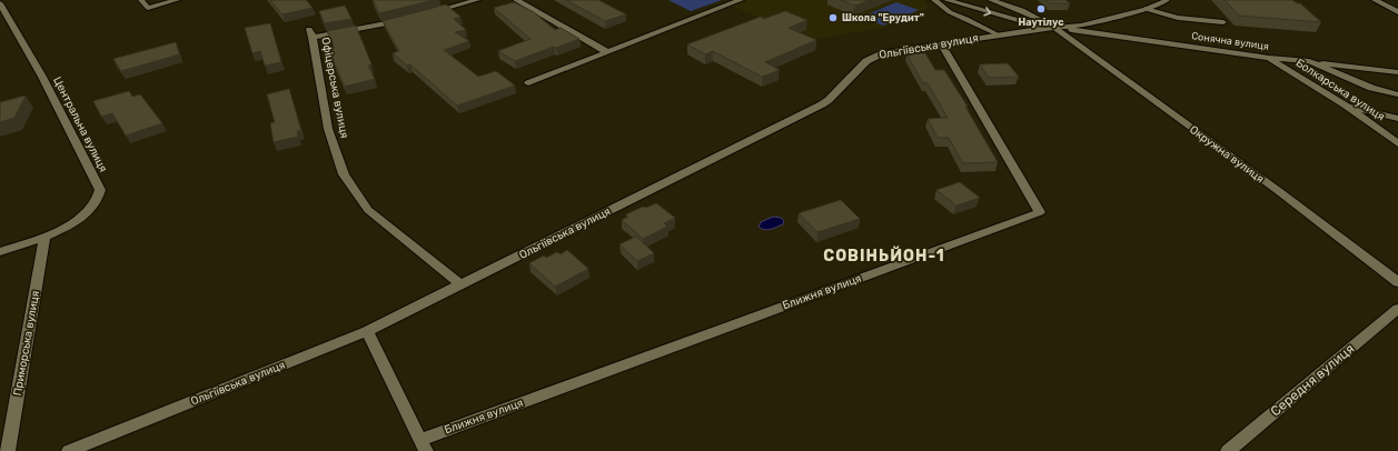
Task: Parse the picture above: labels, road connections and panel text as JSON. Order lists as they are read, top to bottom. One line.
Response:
{"streets":{"street":["Сонячна вулиця","Ольгіївська вулиця","Офіцерська вулиця","Болкарська вулиця","Центральна вулиця","Окружна вулиця","Ближня вулиця","Приморська вулиця","Середня вулиця"]},"crossings":[["Сонячна вулиця","Ольгіївська вулиця"],["Сонячна вулиця","Болкарська вулиця"],["Сонячна вулиця","Окружна вулиця"],["Ольгіївська вулиця","Офіцерська вулиця"],["Ольгіївська вулиця","Окружна вулиця"],["Ольгіївська вулиця","Ближня вулиця"],["Центральна вулиця","Приморська вулиця"]],"districts":["СОВІНЬЙОН-1"],"places":["Наутілус","Школа \"Ерудит\""]}
